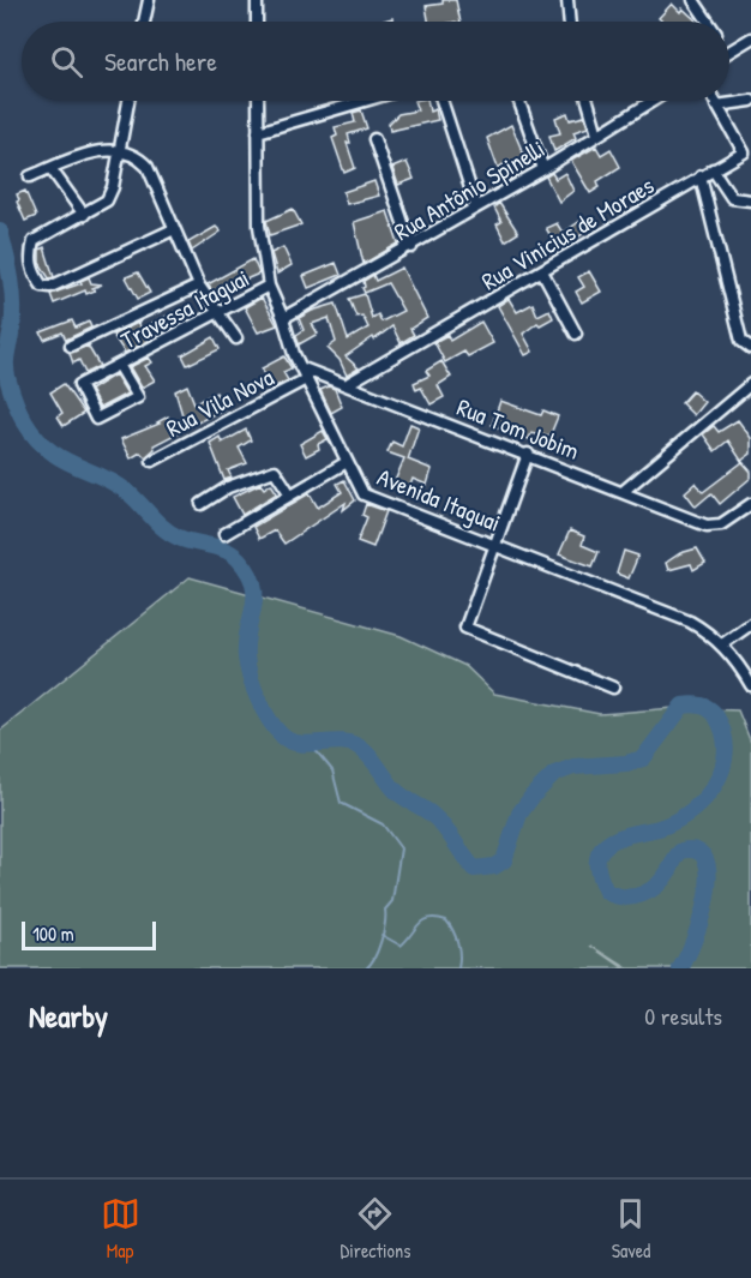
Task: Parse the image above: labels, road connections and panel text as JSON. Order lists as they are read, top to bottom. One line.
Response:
{"streets":{"street":["Rua Antônio Spinelli","Rua Vinicius de Moraes","Travessa Itaguai","Rua Vila Nova","Rua Tom Jobim","Avenida Itaguai"]},"crossings":[["Rua Antônio Spinelli","Avenida Itaguai"],["Rua Vinicius de Moraes","Rua Tom Jobim"],["Travessa Itaguai","Avenida Itaguai"],["Rua Vila Nova","Avenida Itaguai"],["Rua Tom Jobim","Avenida Itaguai"]],"scale_bar":"100 m","page":{"search":"Search here","scale":"100 m","heading":["Nearby","0 results"],"nav":["Map","Directions","Saved"]}}
